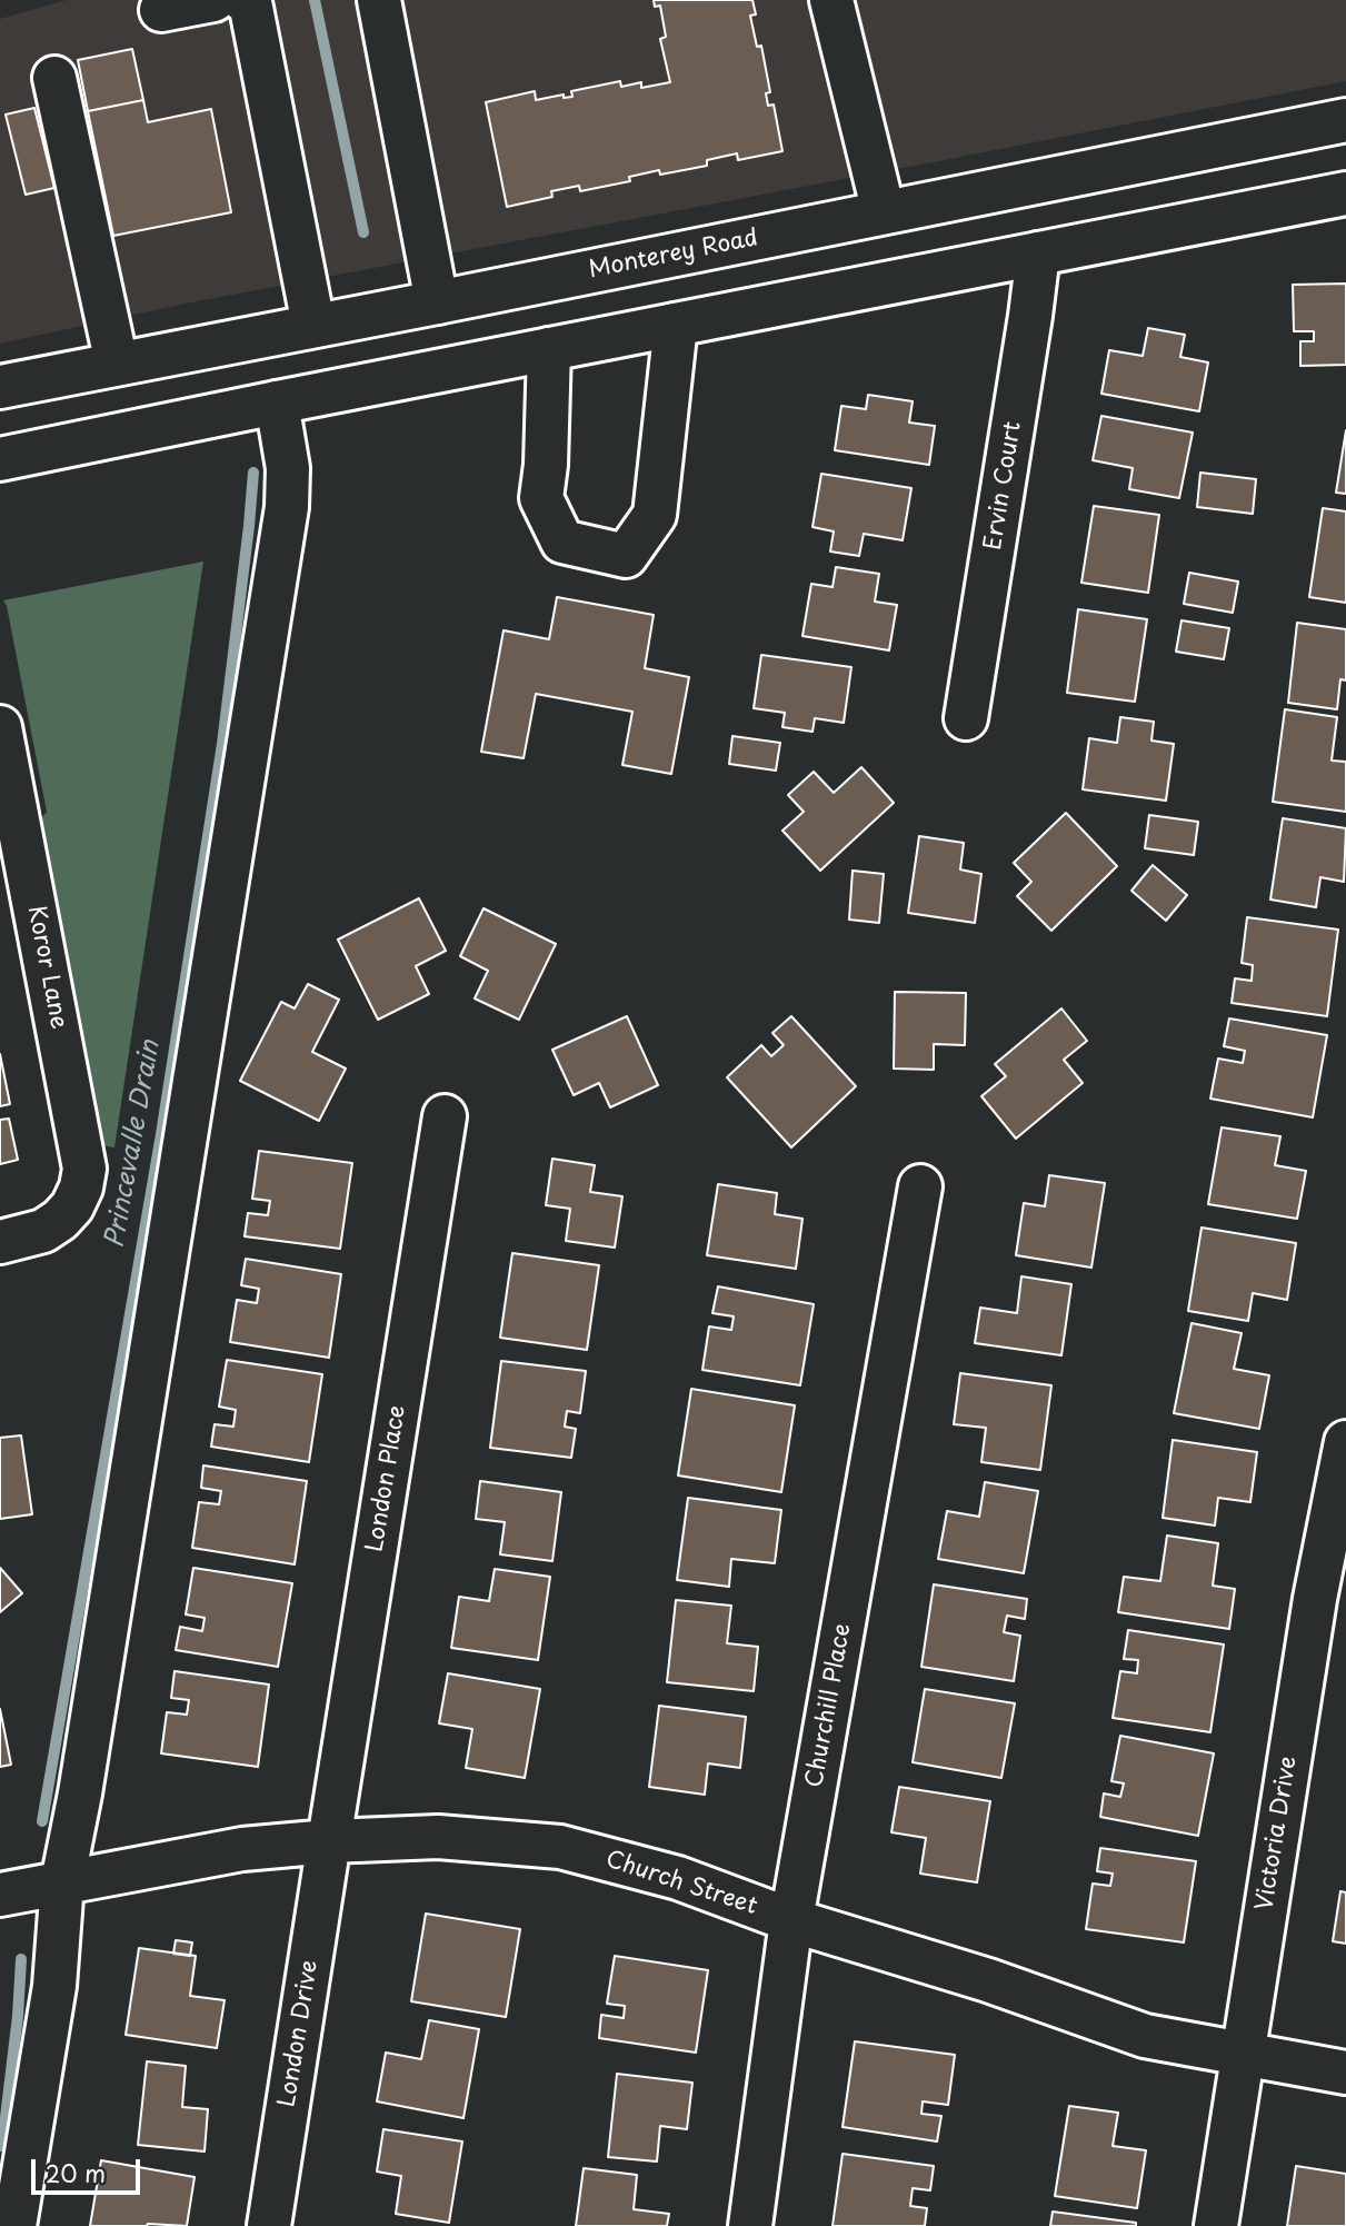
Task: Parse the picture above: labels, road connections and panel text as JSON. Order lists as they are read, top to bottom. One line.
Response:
{"streets":{"street":["Monterey Road","Ervin Court","Koror Lane","London Place","Churchill Place","Victoria Drive","Church Street","London Drive"]},"crossings":[["London Place","Church Street"],["London Place","London Drive"],["Churchill Place","Church Street"],["Victoria Drive","Church Street"],["Church Street","London Drive"]],"water":["Princevalle Drain"],"scale_bar":"20 m"}
